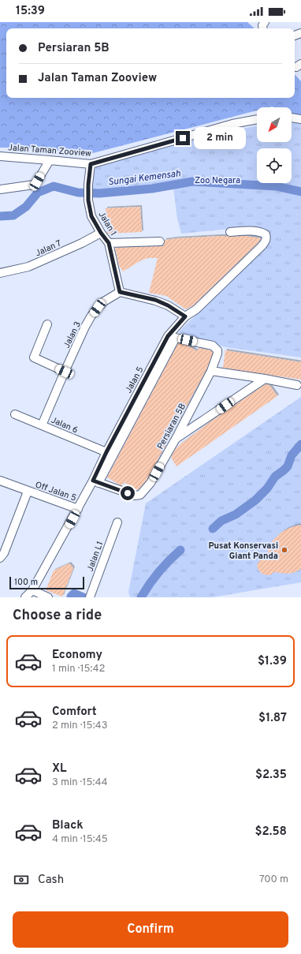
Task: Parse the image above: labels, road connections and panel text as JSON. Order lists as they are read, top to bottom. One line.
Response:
{"streets":{"street":["Jalan Taman Zooview","Jalan 1","Jalan 7","Jalan 3","Jalan 5","Jalan 6","Persiaran 5B","Off Jalan 5","Jalan L1"]},"crossings":[["Jalan Taman Zooview","Jalan 1"],["Jalan 1","Jalan 7"],["Jalan 1","Jalan 3"],["Jalan 3","Jalan 6"],["Jalan 5","Jalan 6"],["Jalan 5","Persiaran 5B"],["Jalan 5","Off Jalan 5"]],"water":["Sungai Kemensah"],"parks":["Zoo Negara"],"places":["Pusat Konservasi Giant Panda"],"scale_bar":"100 m","north":"bottom left","page":{"status":"15:39","banner":["Persiaran 5B","Jalan Taman Zooview"],"bubble":"2 min","scale":"100 m","heading":"Choose a ride","list":[{"name":"Economy","note":"1 min · 15:42","value":"$1.39"},{"name":"Comfort","note":"2 min · 15:43","value":"$1.87"},{"name":"XL","note":"3 min · 15:44","value":"$2.35"},{"name":"Black","note":"4 min · 15:45","value":"$2.58"}],"pay":["Cash","700 m"],"buttons":"Confirm"}}
